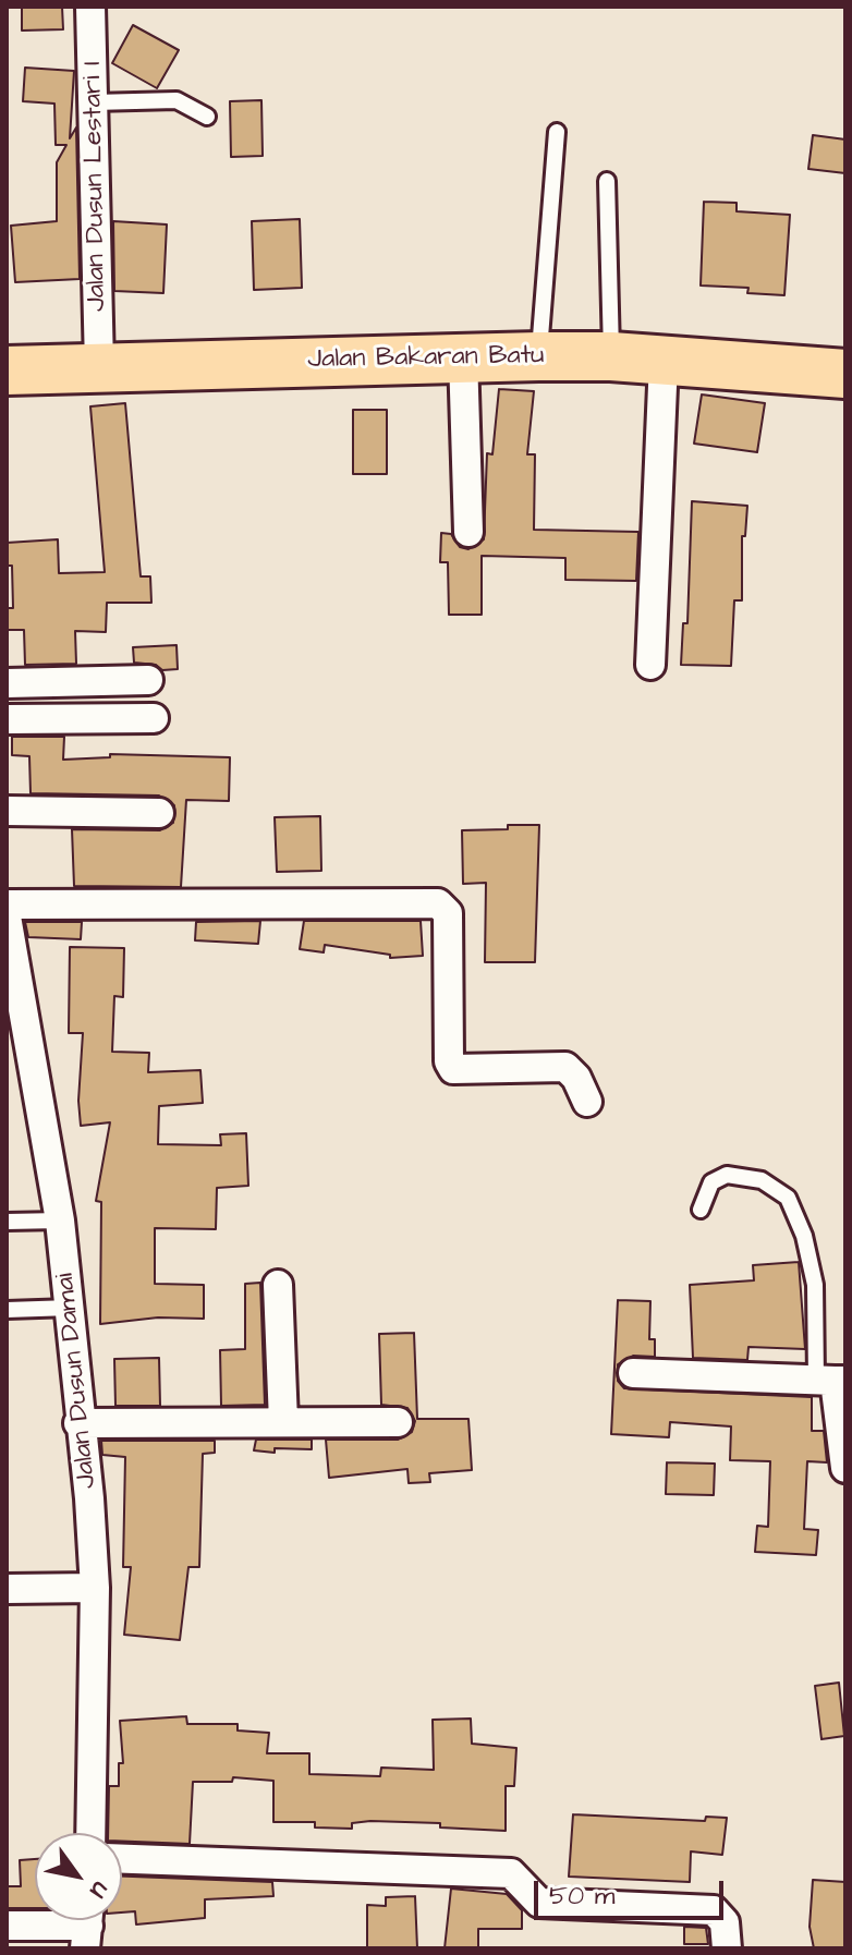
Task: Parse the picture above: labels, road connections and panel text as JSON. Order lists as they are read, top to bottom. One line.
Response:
{"streets":{"highway":["Jalan Bakaran Batu"],"street":["Jalan Dusun Lestari I","Jalan Dusun Damai"]},"crossings":[["Jalan Dusun Lestari I","Jalan Bakaran Batu"]],"scale_bar":"50 m","north":"bottom right"}
